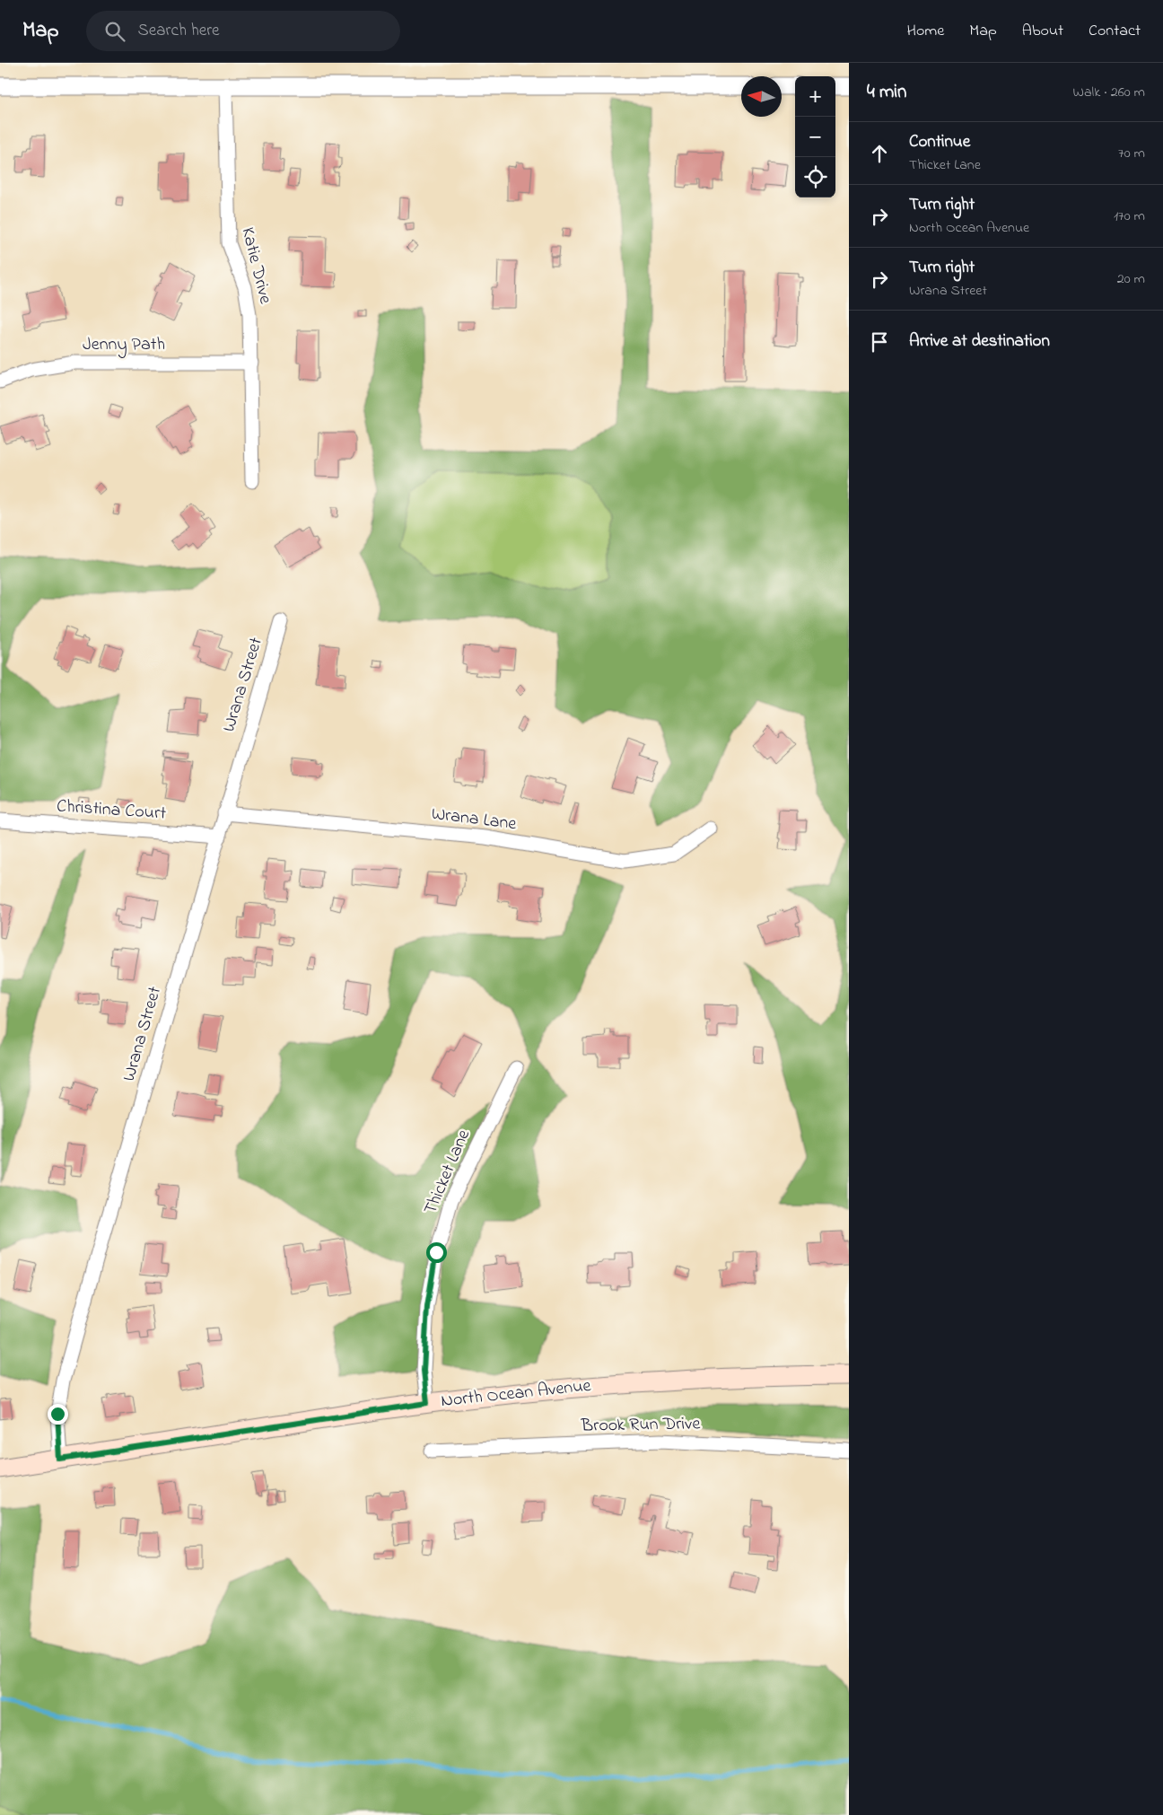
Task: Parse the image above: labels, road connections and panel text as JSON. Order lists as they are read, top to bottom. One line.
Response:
{"streets":{"main road":["North Ocean Avenue"],"street":["Katie Drive","Jenny Path","Wrana Street","Christina Court","Wrana Lane","Thicket Lane","Brook Run Drive"]},"crossings":[["Katie Drive","Jenny Path"],["Wrana Street","Christina Court"],["Wrana Street","Wrana Lane"],["Wrana Street","North Ocean Avenue"],["Thicket Lane","North Ocean Avenue"]],"north":"left","page":{"header":"Map","search":"Search here","nav":["Home","Map","About","Contact"],"heading":["4 min","Walk · 260 m"],"map_buttons":["+","−"],"list":[["Continue","Thicket Lane","70 m"],["Turn right","North Ocean Avenue","170 m"],["Turn right","Wrana Street","20 m"],"Arrive at destination"]}}
